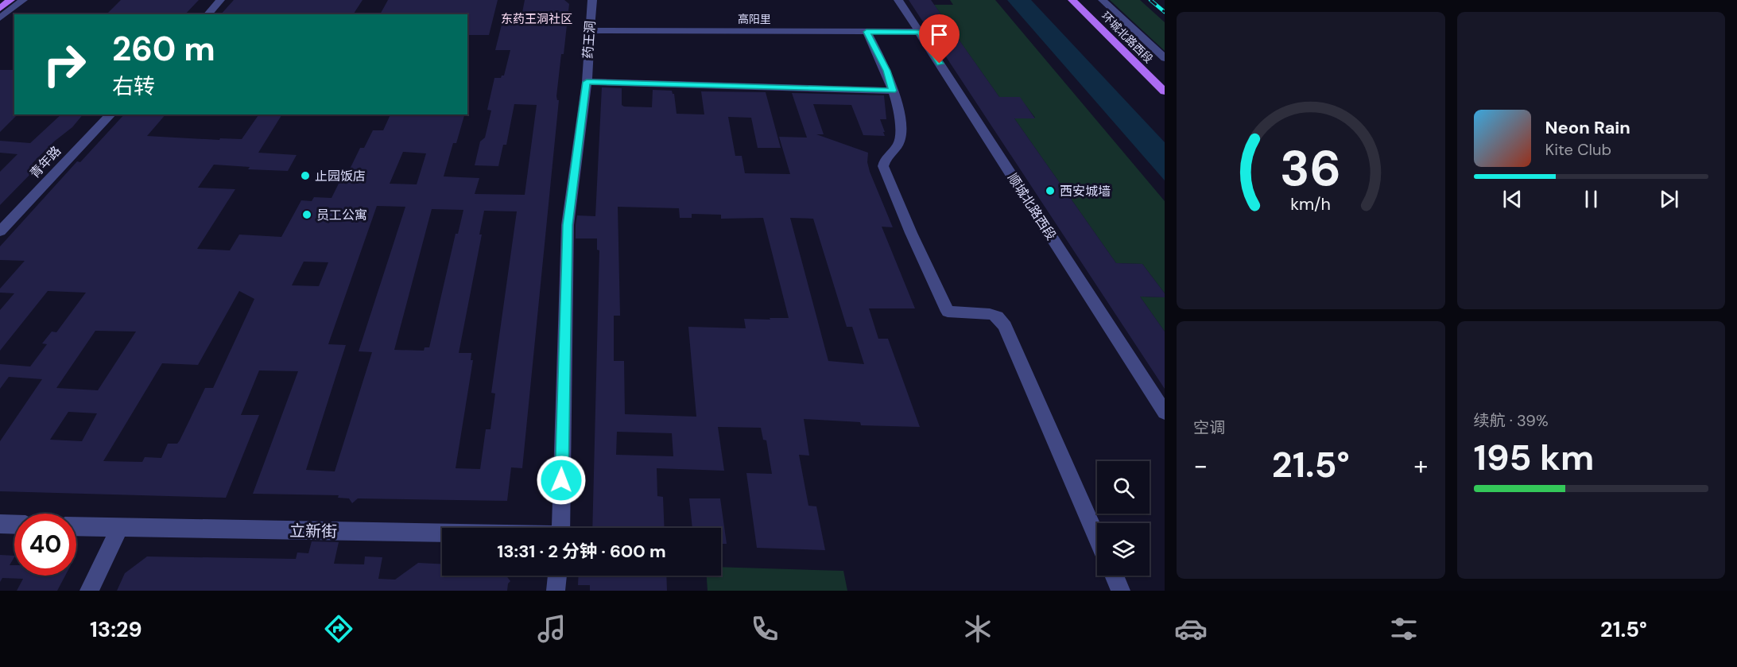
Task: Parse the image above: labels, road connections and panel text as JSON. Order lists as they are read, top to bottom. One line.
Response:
{"streets":{"main road":["环城北路西段"],"street":["高阳里","药王洞","青年路","顺城北路西段","立新街"]},"crossings":[["高阳里","药王洞"],["高阳里","顺城北路西段"]],"districts":["东药王洞社区"],"places":["止园饭店","西安城墙","员工公寓"],"page":{"turn":["260 m","右转"],"song":["Neon Rain","Kite Club"],"tile":["空调",["续航 · 39%","195 km"]],"heat":["−","21.5°","+"],"limit":"40","trip":"13:31 · 2 分钟 · 600 m","tabs":["13:29","21.5°"],"gauge":["36","km/h"]}}
